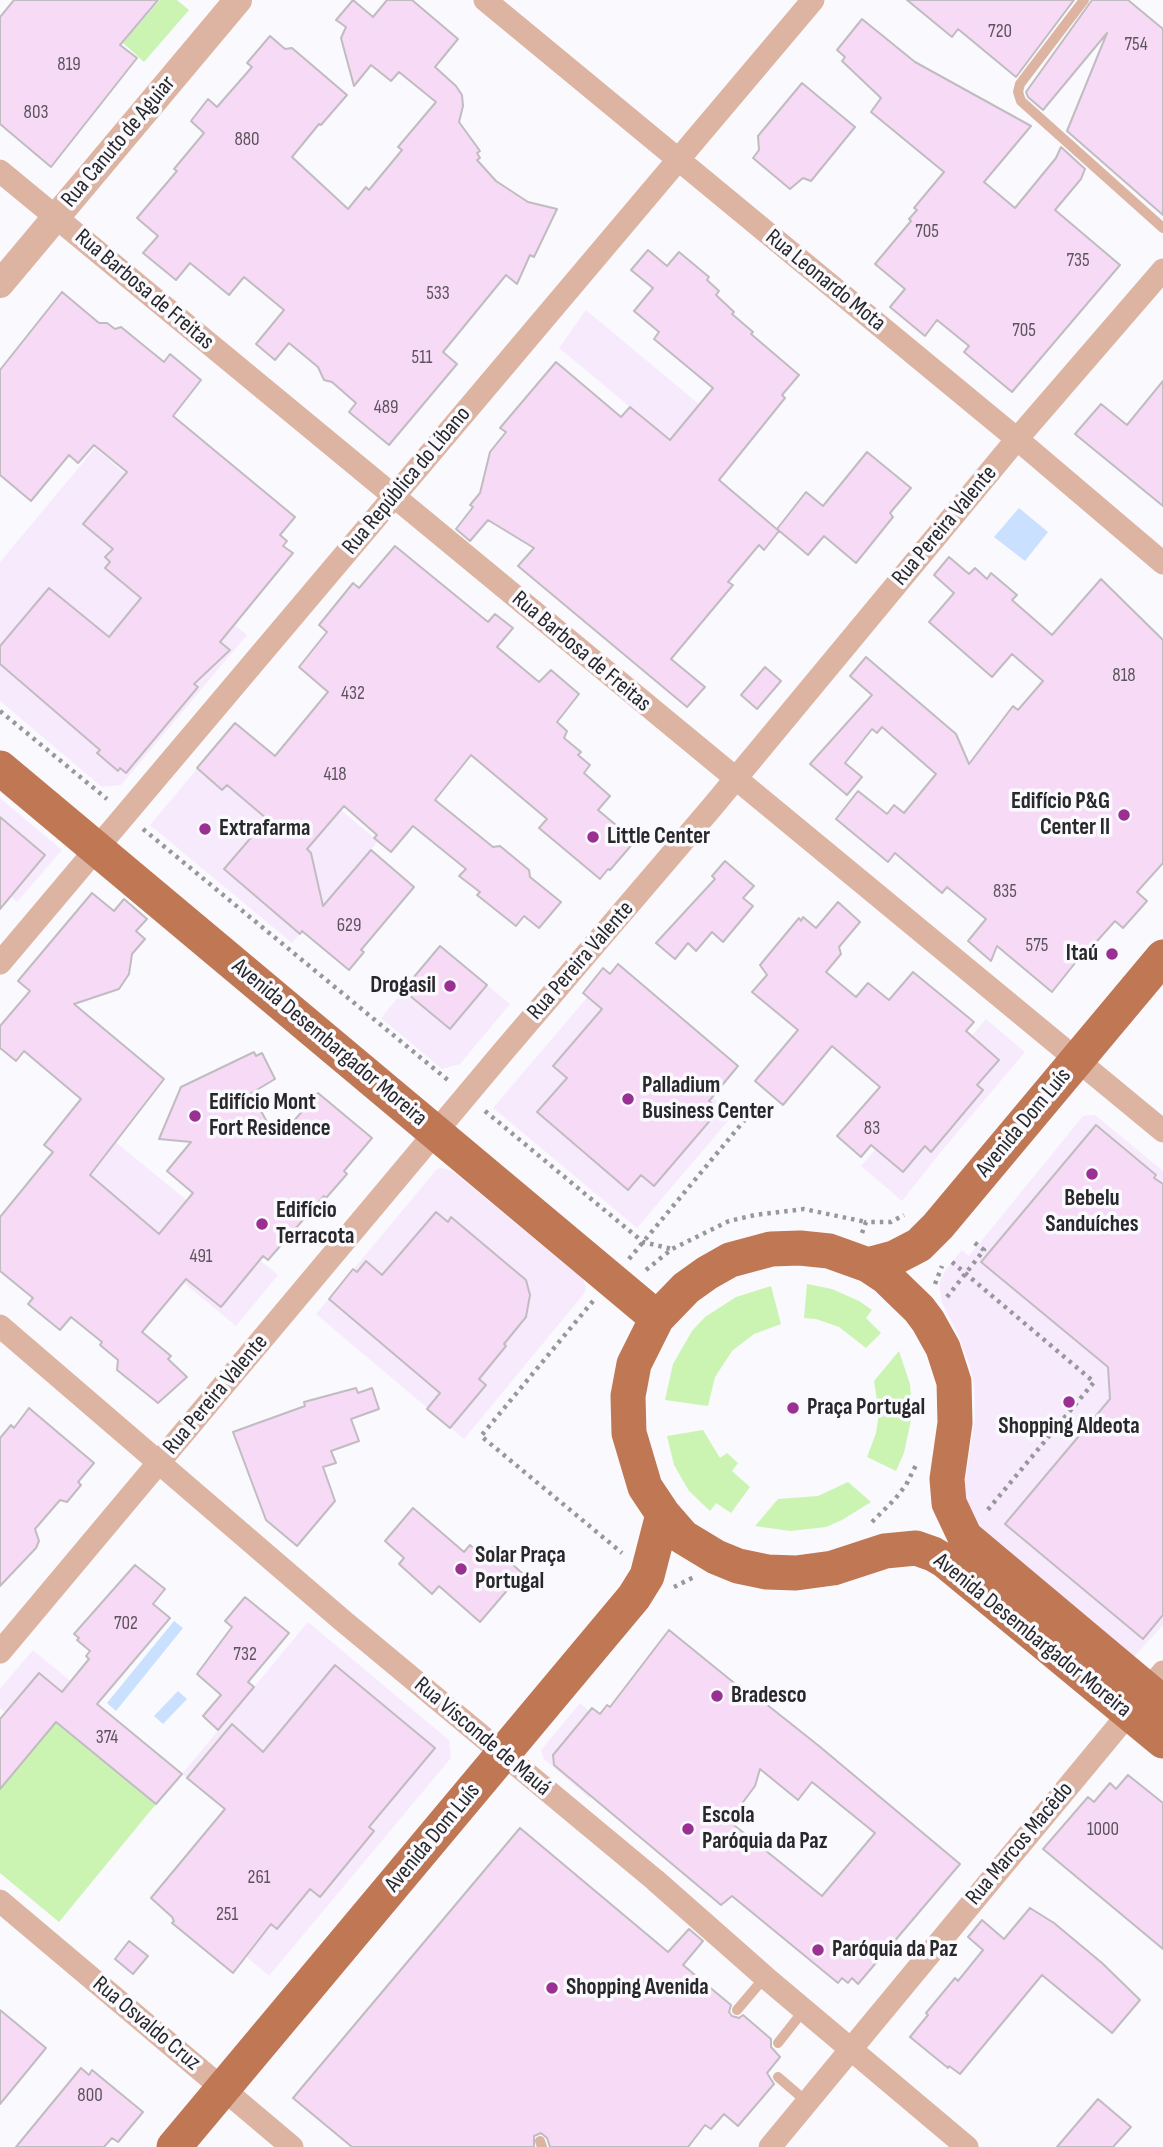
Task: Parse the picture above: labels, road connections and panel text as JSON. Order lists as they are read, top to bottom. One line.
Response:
{"streets":{"main road":["Avenida Desembargador Moreira","Avenida Dom Luís"],"street":["Rua Canuto de Aguiar","Rua Leonardo Mota","Rua Barbosa de Freitas","Rua República do Líbano","Rua Pereira Valente","Rua Visconde de Mauá","Rua Marcos Macêdo","Rua Osvaldo Cruz"]},"crossings":[["Rua Canuto de Aguiar","Rua Barbosa de Freitas"],["Rua Leonardo Mota","Rua República do Líbano"],["Rua Leonardo Mota","Rua Pereira Valente"],["Rua Barbosa de Freitas","Rua República do Líbano"],["Rua Barbosa de Freitas","Rua Pereira Valente"],["Rua Barbosa de Freitas","Avenida Dom Luís"],["Rua República do Líbano","Avenida Desembargador Moreira"],["Rua Pereira Valente","Avenida Desembargador Moreira"],["Rua Pereira Valente","Rua Visconde de Mauá"],["Avenida Desembargador Moreira","Avenida Dom Luís"],["Avenida Desembargador Moreira","Rua Marcos Macêdo"],["Avenida Dom Luís","Rua Visconde de Mauá"],["Avenida Dom Luís","Rua Osvaldo Cruz"],["Rua Visconde de Mauá","Rua Marcos Macêdo"]],"places":["Edifício P&G Center II","Extrafarma","Little Center","Itaú","Drogasil","Palladium Business Center","Edifício Mont Fort Residence","Bebelu Sanduíches","Edifício Terracota","Shopping Aldeota","Praça Portugal","Solar Praça Portugal","Bradesco","Escola Paróquia da Paz","Paróquia da Paz","Shopping Avenida"],"house_numbers":["720","754","819","803","880","705","735","533","705","511","489","818","432","418","835","629","575","83","491","702","732","374","1000","261","251","800"]}
